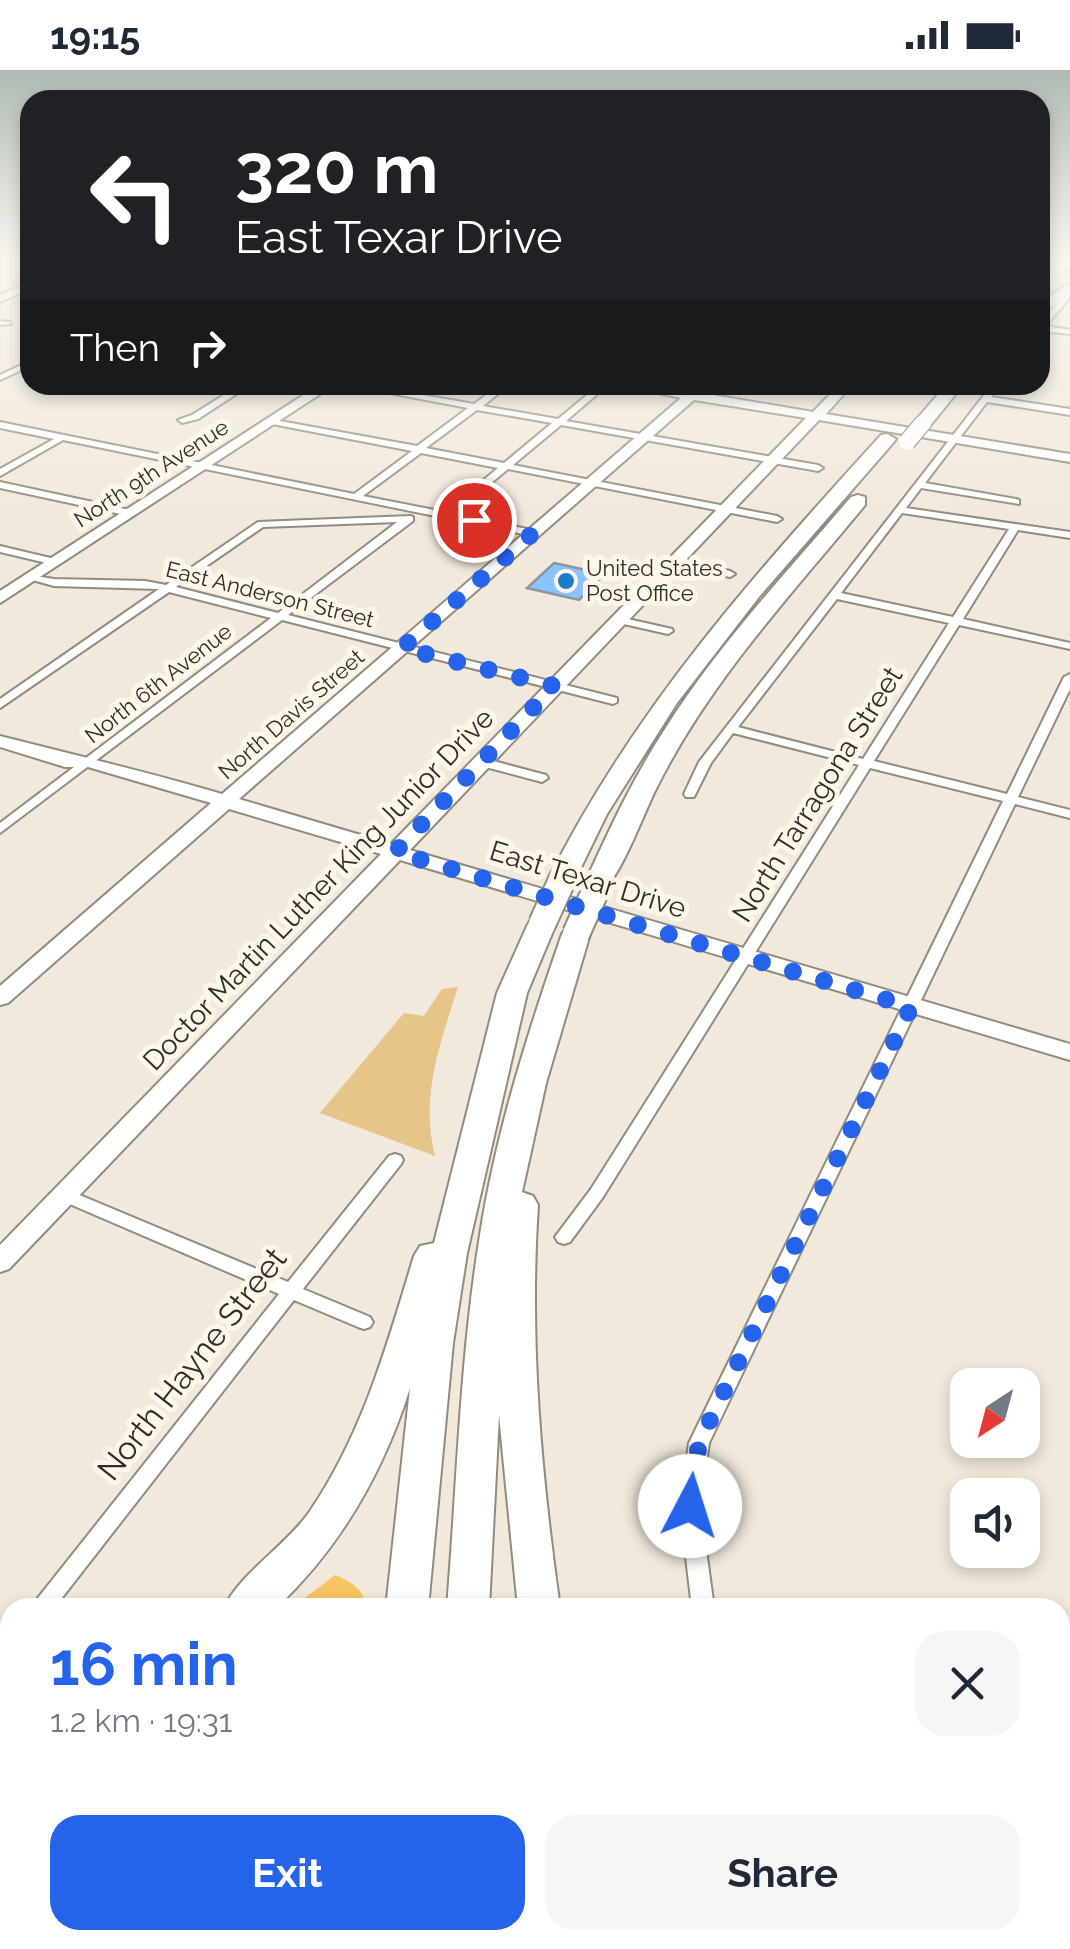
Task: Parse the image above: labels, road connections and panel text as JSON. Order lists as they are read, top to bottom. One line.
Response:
{"streets":{"main road":["North 9th Avenue","North Davis Street","East Texar Drive","Doctor Martin Luther King Junior Drive"],"street":["East Anderson Street","North 6th Avenue","North Tarragona Street","North Hayne Street"]},"crossings":[["North 9th Avenue","East Anderson Street"],["East Anderson Street","North 6th Avenue"],["East Anderson Street","North Davis Street"],["East Anderson Street","Doctor Martin Luther King Junior Drive"],["North 6th Avenue","East Texar Drive"],["North Davis Street","East Texar Drive"],["North Tarragona Street","East Texar Drive"],["East Texar Drive","Doctor Martin Luther King Junior Drive"]],"places":["United States Post Office"],"north":"bottom left","page":{"status":"19:15","turn":["320 m","East Texar Drive"],"then":"Then","heading":["16 min","1.2 km · 19:31"],"buttons":["Exit","Share"]}}
